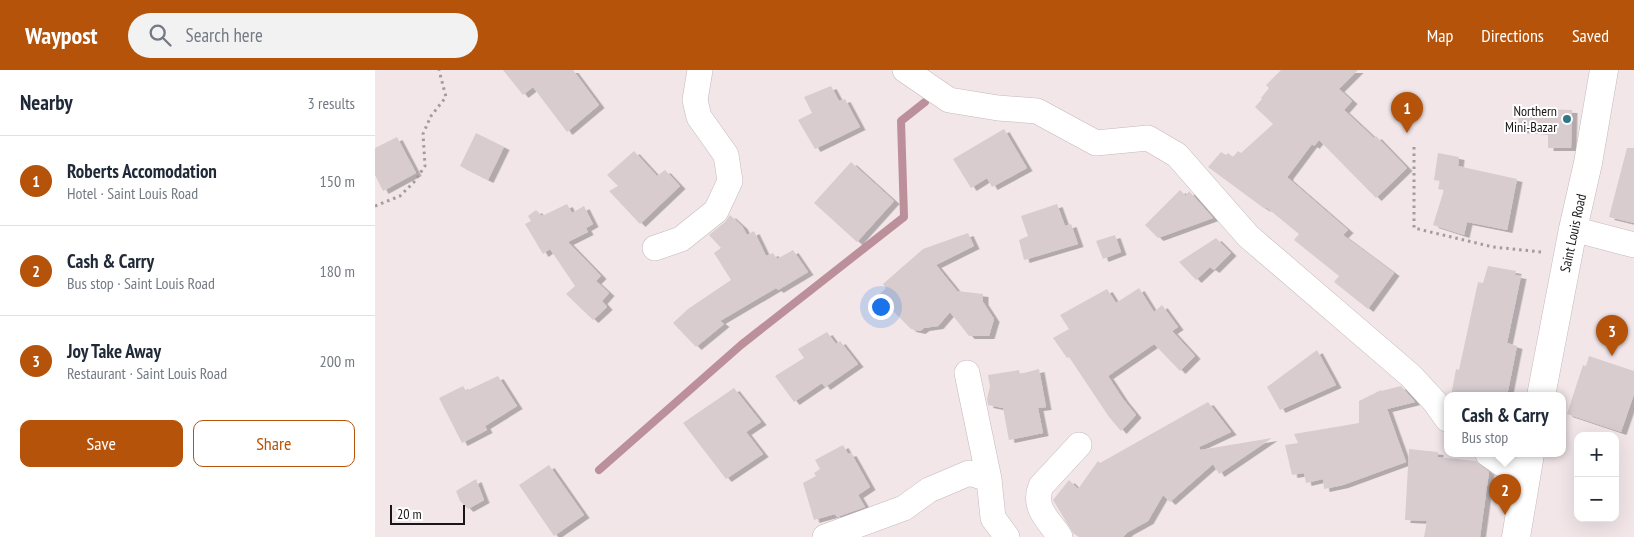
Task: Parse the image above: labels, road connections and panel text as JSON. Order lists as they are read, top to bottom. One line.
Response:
{"streets":{"main road":["Saint Louis Road"]},"places":["Northern Mini-Bazar"],"scale_bar":"20 m","page":{"header":"Waypost","search":"Search here","nav":["Map","Directions","Saved"],"heading":["Nearby","3 results"],"pins":["1","3","2"],"list":[{"mark":"1","name":"Roberts Accomodation","note":"Hotel · Saint Louis Road","value":"150 m"},{"mark":"2","name":"Cash & Carry","note":"Bus stop · Saint Louis Road","value":"180 m"},{"mark":"3","name":"Joy Take Away","note":"Restaurant · Saint Louis Road","value":"200 m"}],"popup":["Cash & Carry","Bus stop"],"buttons":["Save","Share"],"map_buttons":["+","−"],"scale":"20 m"}}
